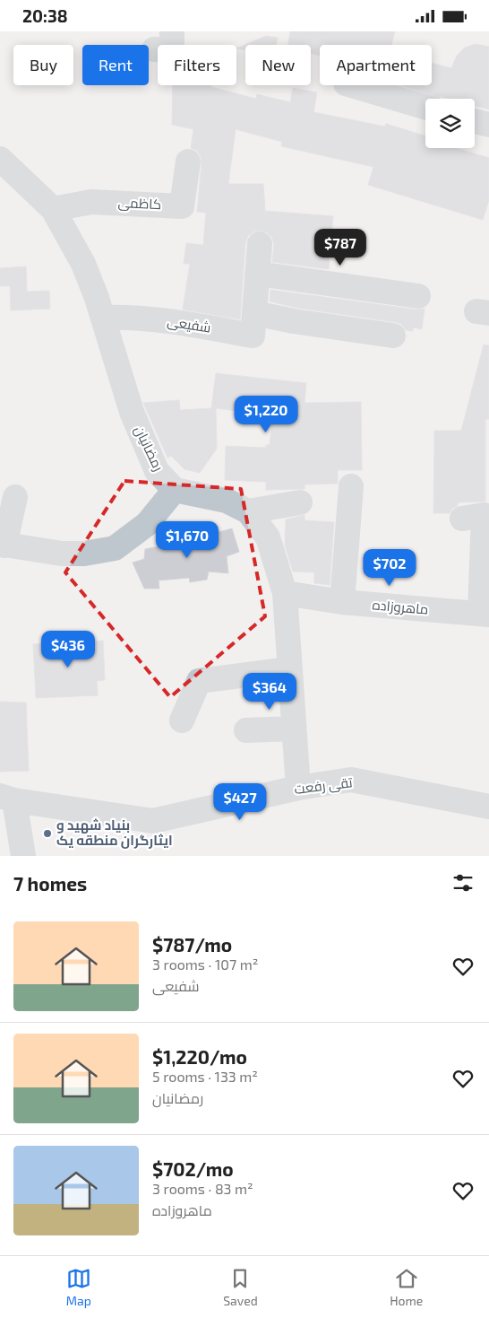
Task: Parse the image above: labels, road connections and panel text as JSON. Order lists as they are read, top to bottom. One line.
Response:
{"streets":{"street":["کاظمی","شفیعی","رمضانیان","ماهروزاده","تقی رفعت"]},"crossings":[["کاظمی","رمضانیان"],["شفیعی","رمضانیان"]],"places":["بنیاد شهید و ایثارگران منطقه یک"],"page":{"status":"20:38","chip":["Buy","Rent","Filters","New","Apartment"],"price":["$787","$1,220","$1,670","$702","$436","$364","$427"],"heading":"7 homes","list":[{"name":"$787/mo","note":"3 rooms · 107 m² · شفیعی"},{"name":"$1,220/mo","note":"5 rooms · 133 m² · رمضانیان"},{"name":"$702/mo","note":"3 rooms · 83 m² · ماهروزاده"}],"tabs":["Map","Saved","Home"]}}
